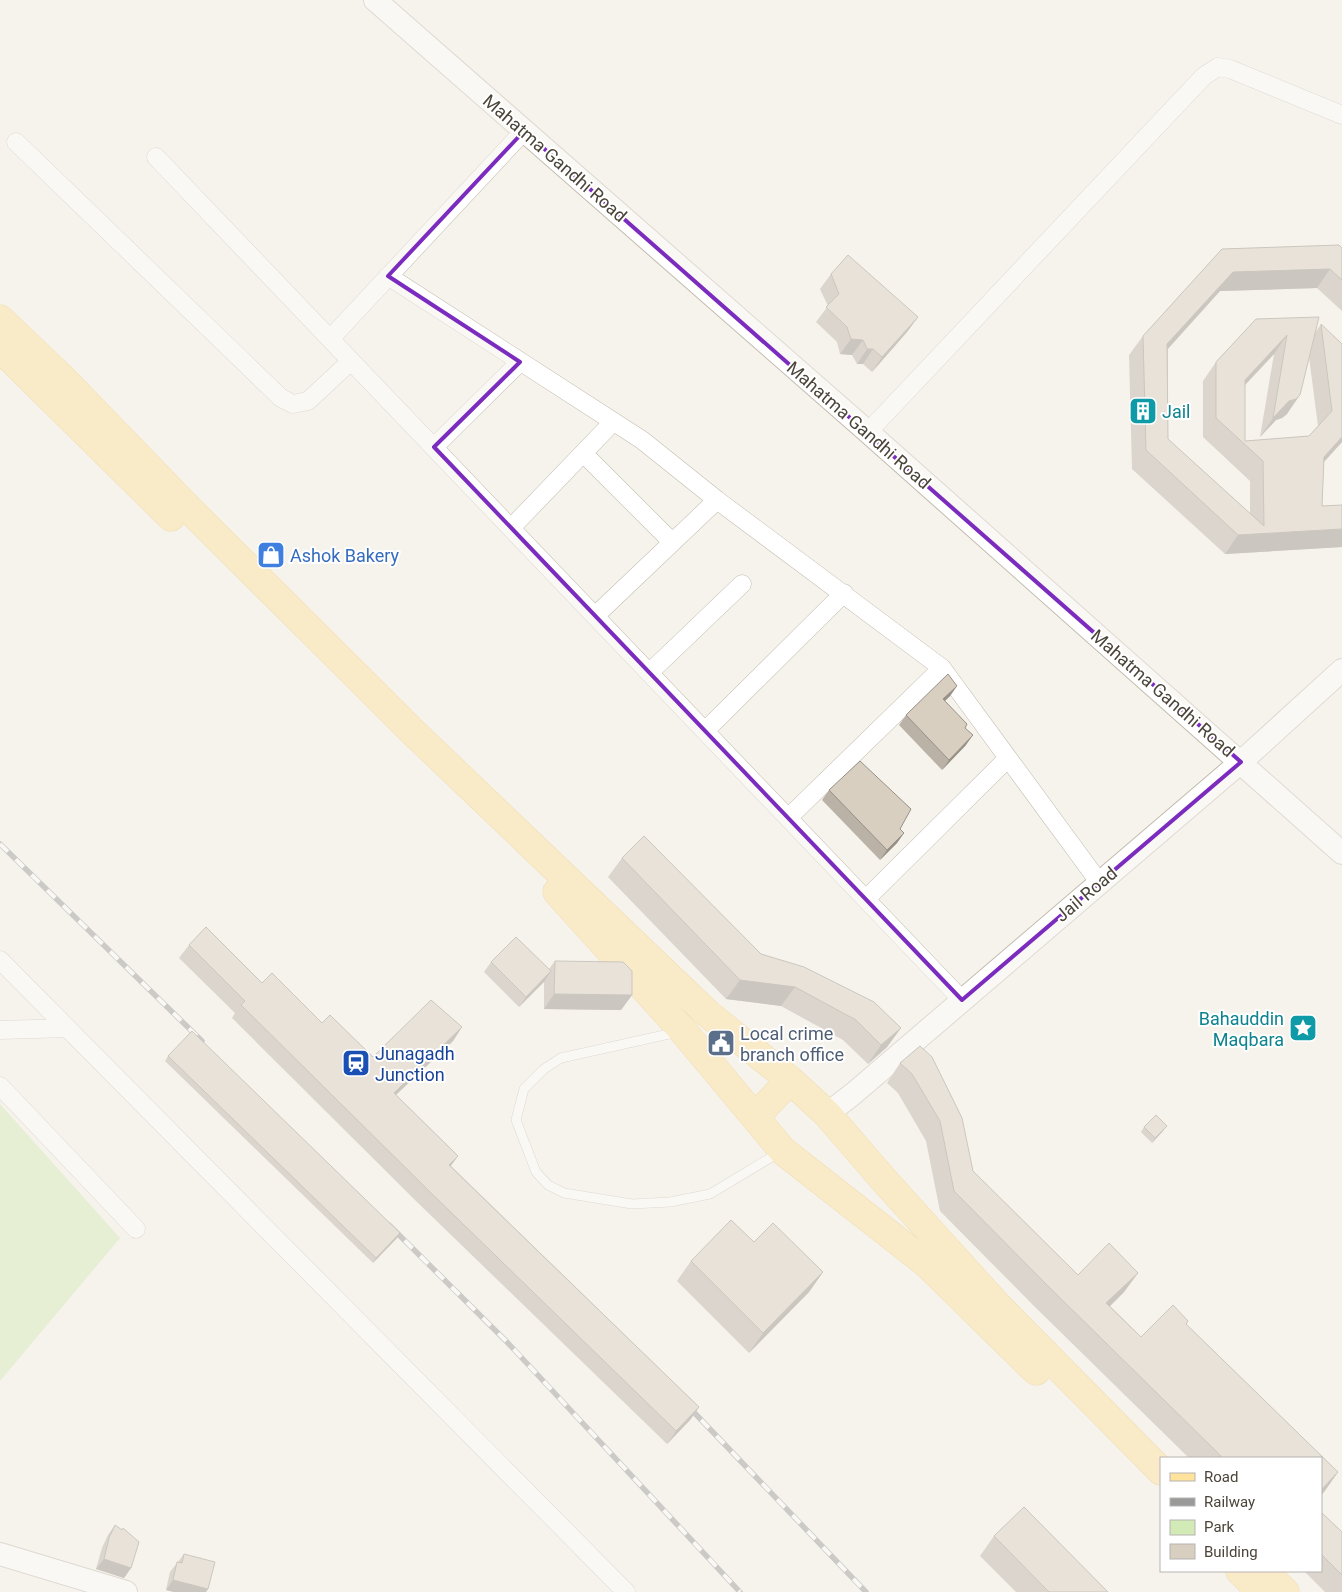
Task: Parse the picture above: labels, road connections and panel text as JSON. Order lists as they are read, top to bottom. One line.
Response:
{"streets":{"street":["Mahatma Gandhi Road","Jail Road"]},"crossings":[["Mahatma Gandhi Road","Jail Road"]],"places":{"building":["Jail"],"shop":["Ashok Bakery"],"place":["Bahauddin Maqbara"],"public building":["Local crime branch office"],"station":["Junagadh Junction"]},"legend":["Road","Railway","Park","Building"]}
